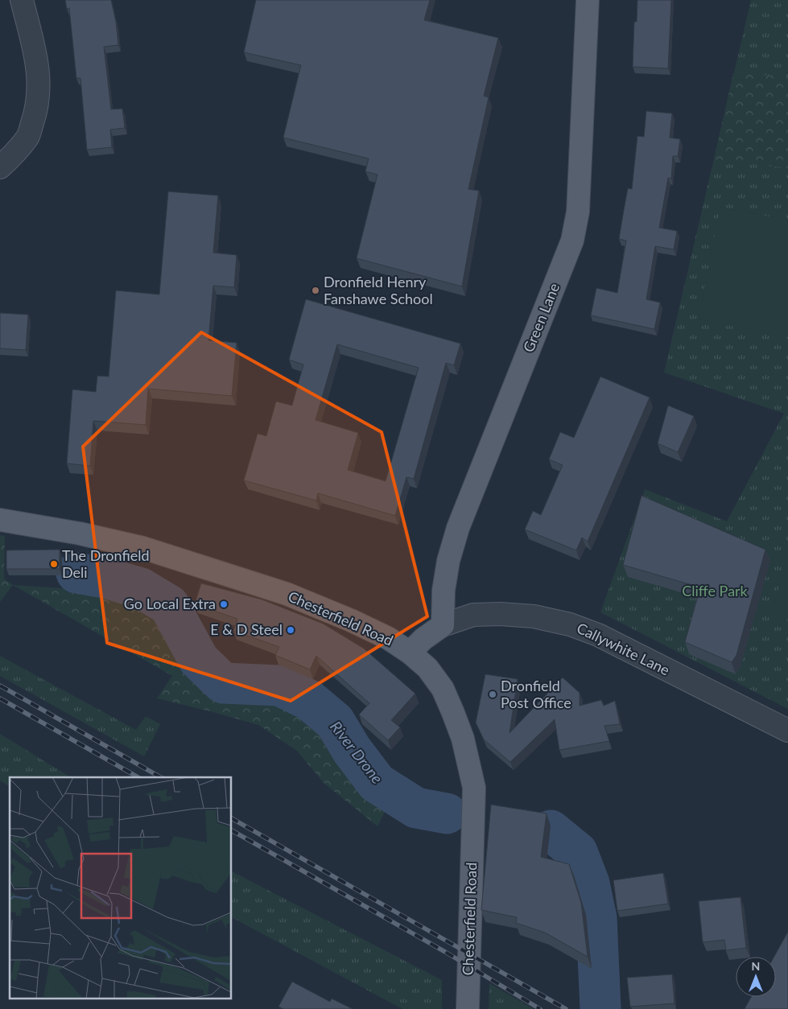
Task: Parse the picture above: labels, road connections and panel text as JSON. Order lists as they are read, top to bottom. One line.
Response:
{"streets":{"main road":["Green Lane","Chesterfield Road","Callywhite Lane"]},"crossings":[["Green Lane","Callywhite Lane"],["Chesterfield Road","Callywhite Lane"]],"water":["River Drone"],"parks":["Cliffe Park"],"places":["Dronfield Henry Fanshawe School","The Dronfield Deli","Go Local Extra","E & D Steel","Dronfield Post Office"],"north":"top"}
